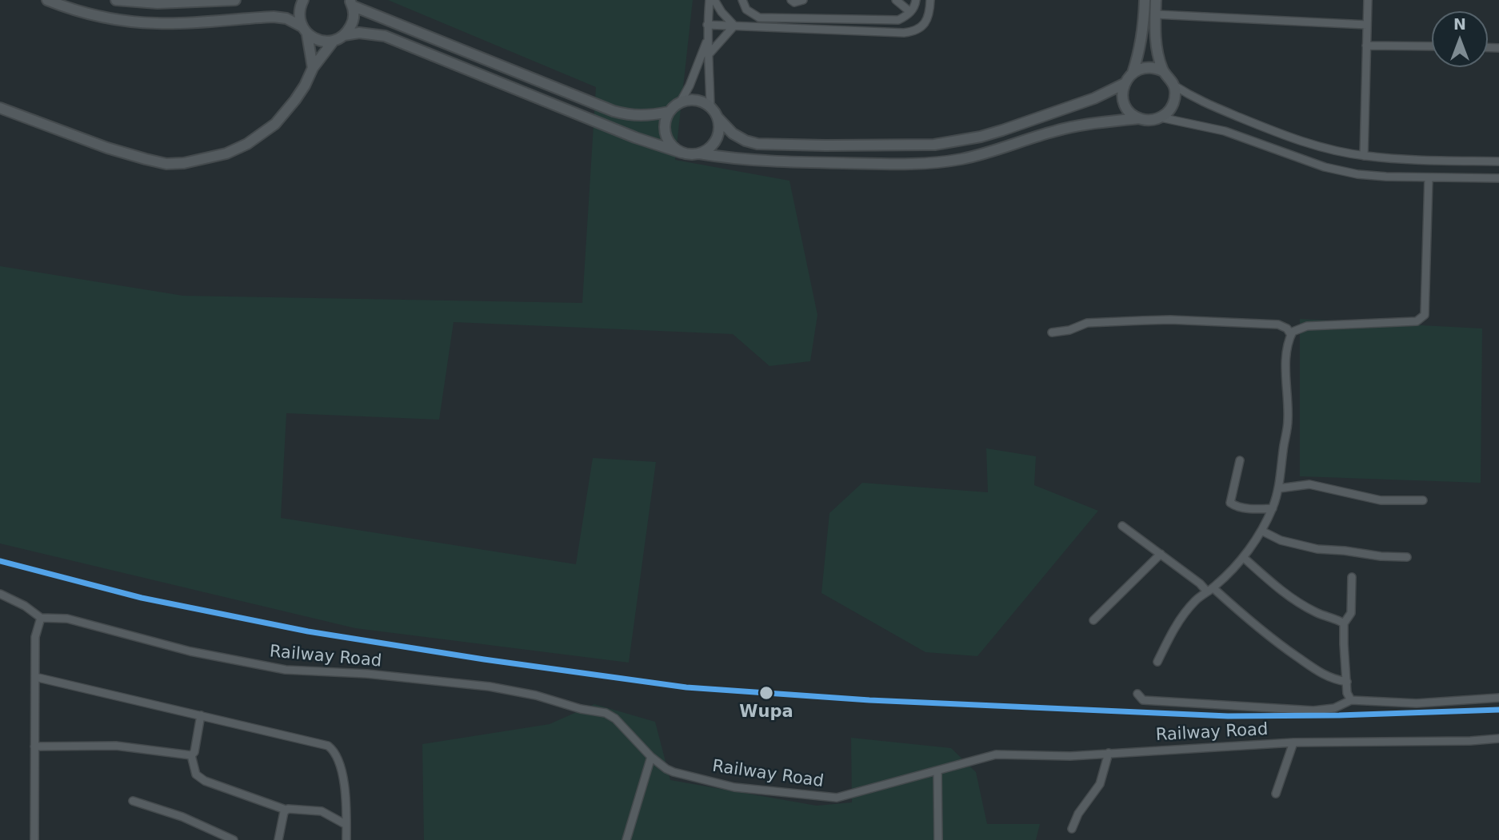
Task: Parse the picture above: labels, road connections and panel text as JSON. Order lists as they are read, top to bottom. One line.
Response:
{"streets":{"street":["Railway Road"]},"places":["Wupa"],"north":"top"}
